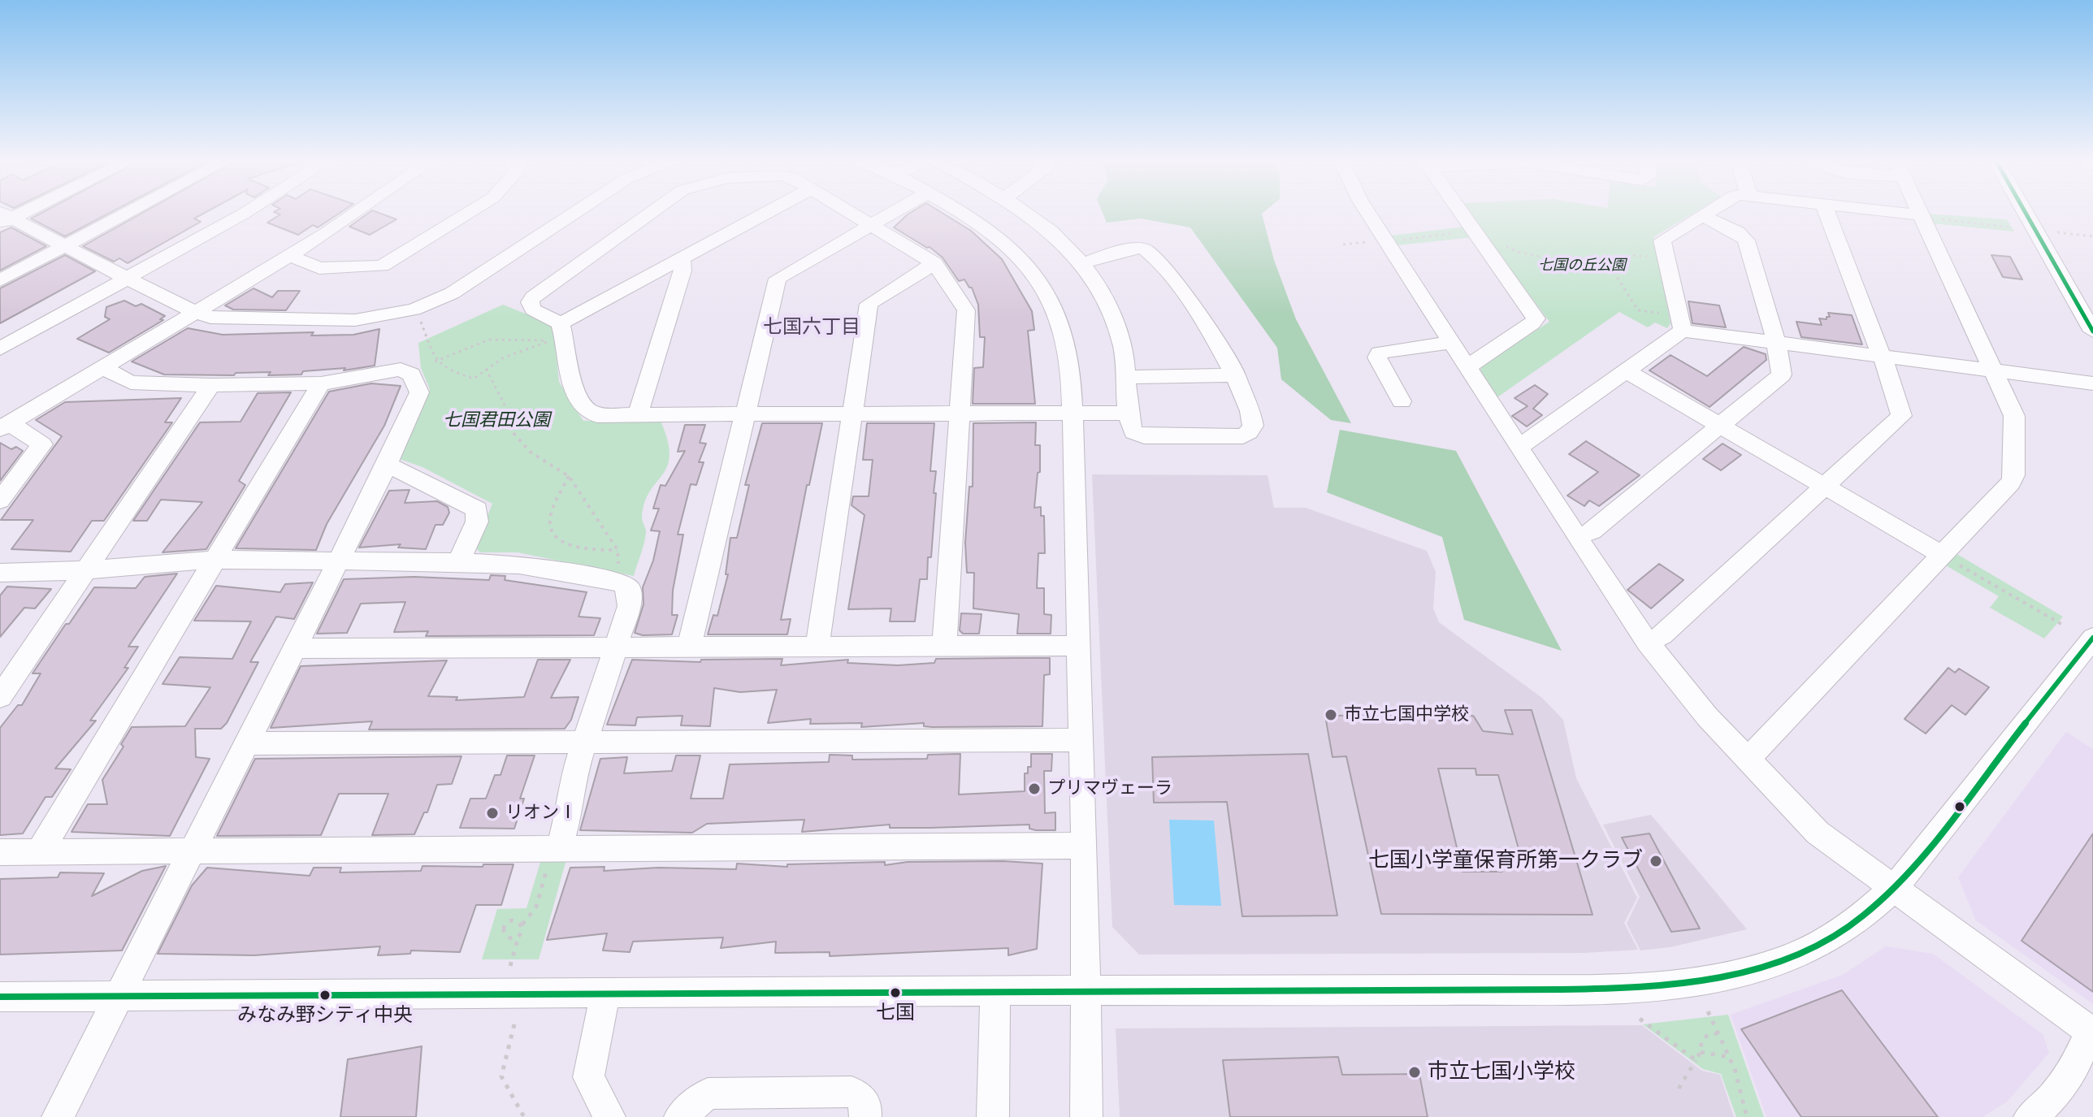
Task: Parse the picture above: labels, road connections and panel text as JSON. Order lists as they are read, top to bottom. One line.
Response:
{"districts":["七国六丁目"],"parks":["七国の丘公園","七国君田公園"],"places":["市立七国中学校","プリマヴェーラ","リオンⅠ","七国小学童保育所第一クラブ","七国","みなみ野シティ中央","市立七国小学校"]}
